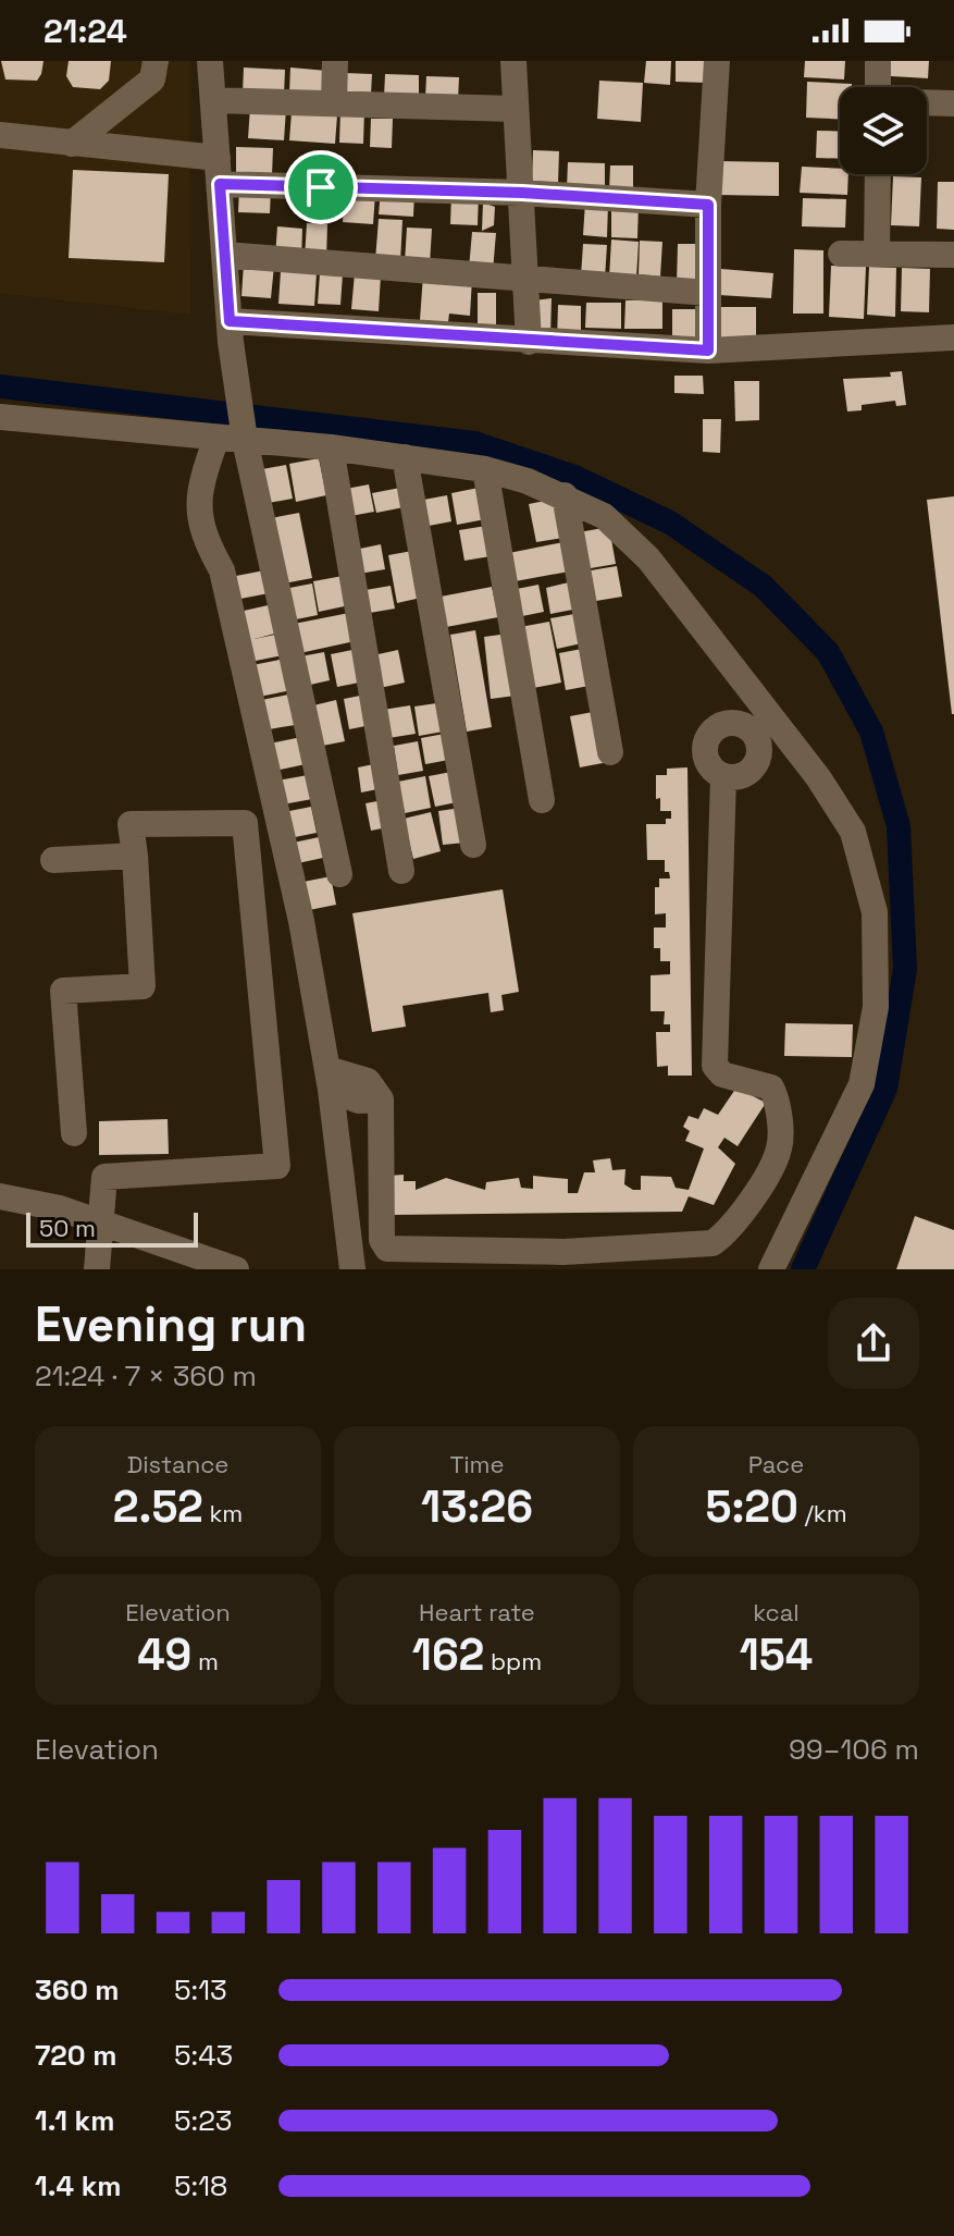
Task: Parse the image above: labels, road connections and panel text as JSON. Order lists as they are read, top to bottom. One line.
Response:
{"scale_bar":"50 m","page":{"status":"21:24","scale":"50 m","heading":["Evening run","21:24 · 7 × 360 m"],"stats":[["Distance","2.52 km"],["Time","13:26"],["Pace","5:20 /km"],["Elevation","49 m"],["Heart rate","162 bpm"],["kcal","154"]],"chart":["Elevation","99–106 m"],"list":[{"name":"360 m","note":"5:13"},{"name":"720 m","note":"5:43"},{"name":"1.1 km","note":"5:23"},{"name":"1.4 km","note":"5:18"}]}}
